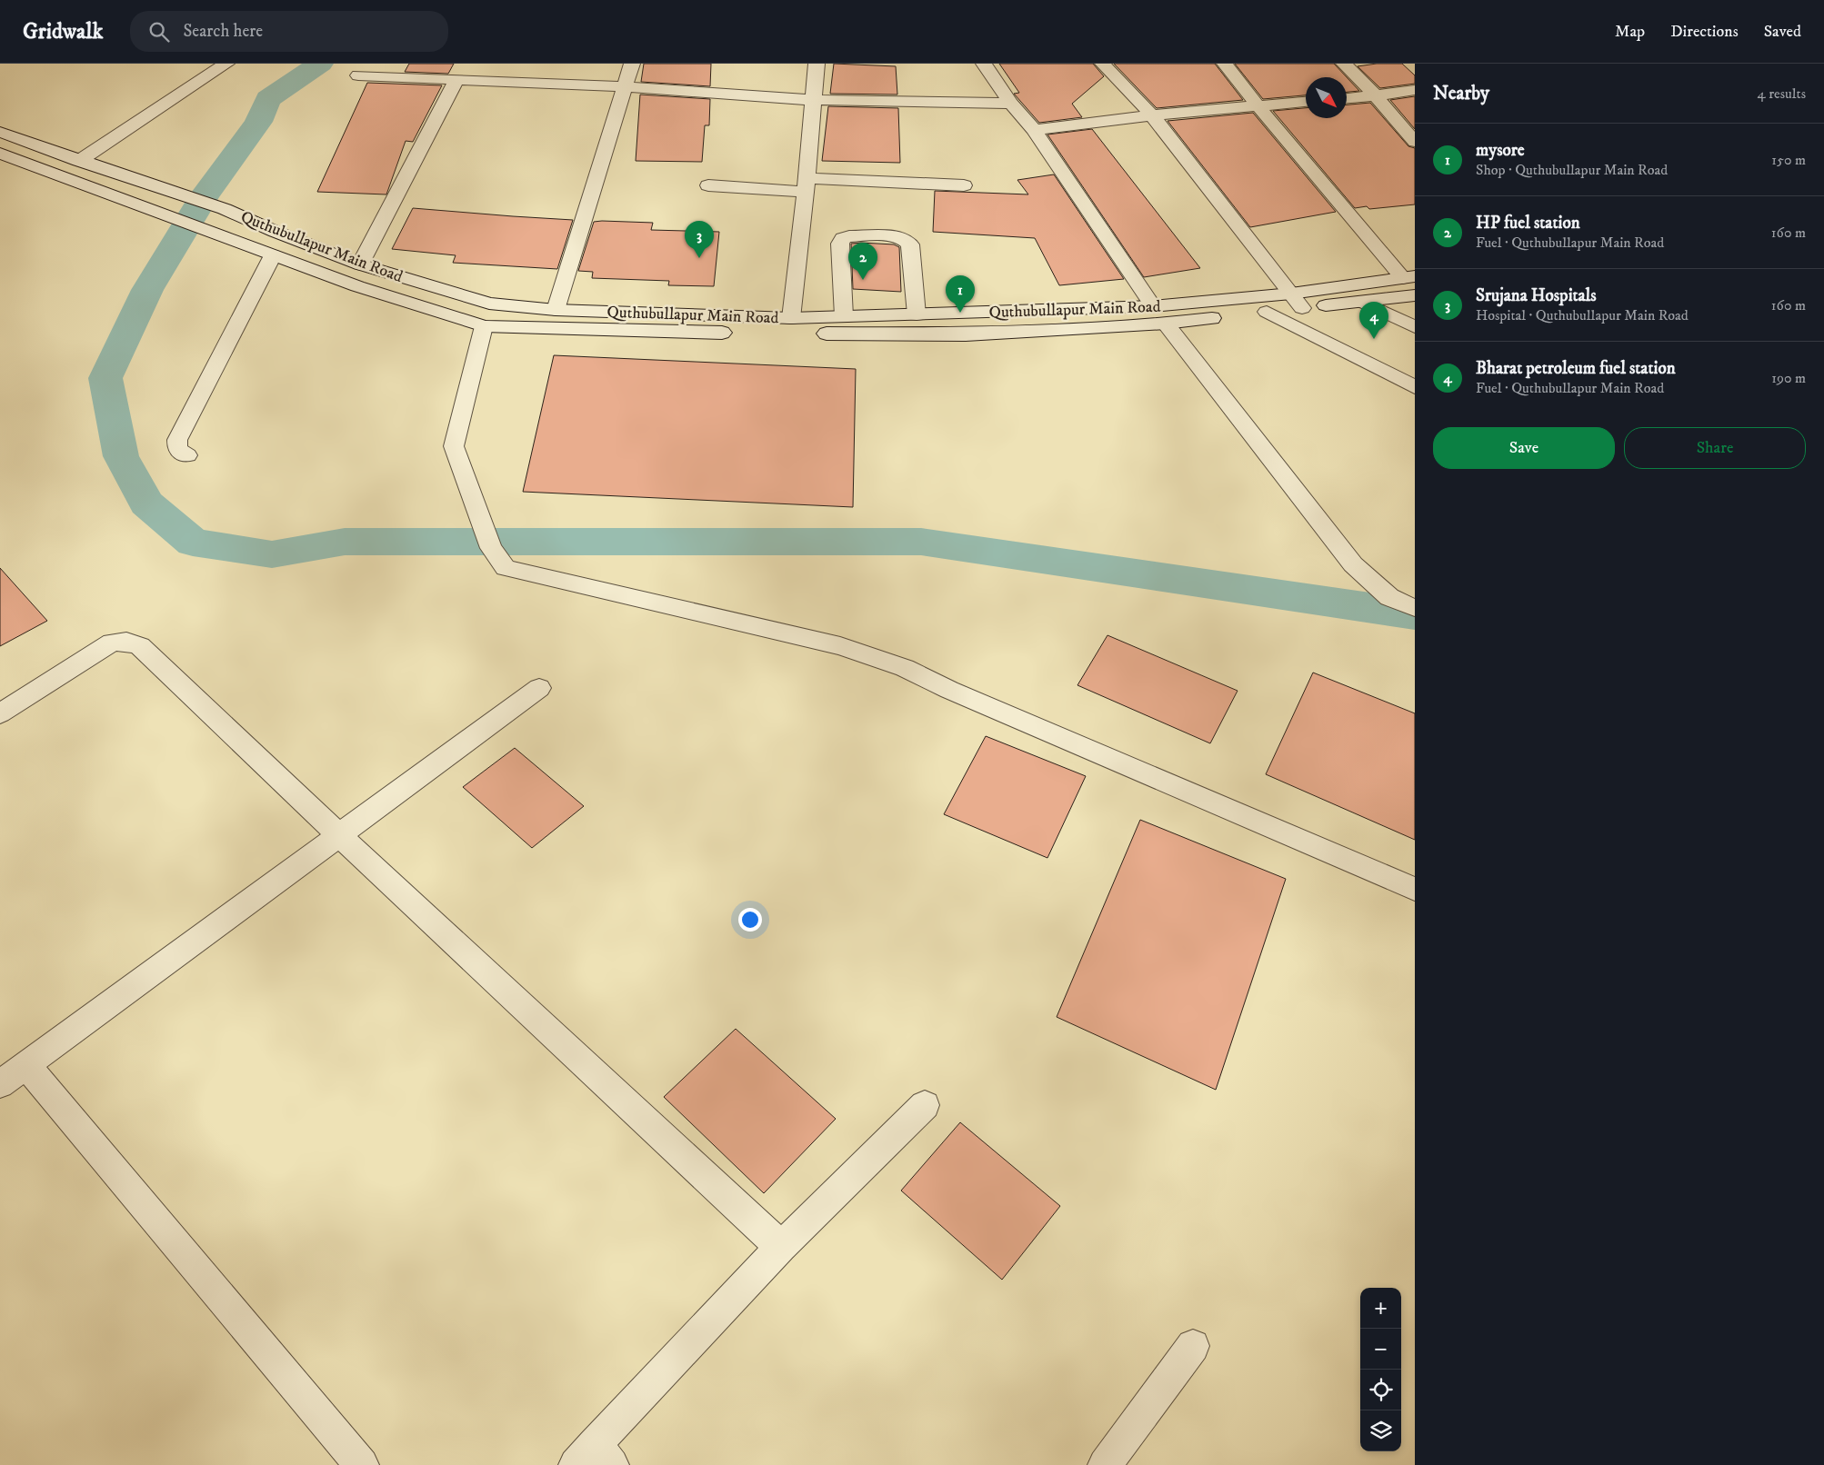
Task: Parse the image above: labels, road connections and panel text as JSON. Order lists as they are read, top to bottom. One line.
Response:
{"streets":{"street":["Quthubullapur Main Road"]},"north":"bottom right","page":{"header":"Gridwalk","search":"Search here","nav":["Map","Directions","Saved"],"heading":["Nearby","4 results"],"list":[{"mark":"1","name":"mysore","note":"Shop · Quthubullapur Main Road","value":"150 m"},{"mark":"2","name":"HP fuel station","note":"Fuel · Quthubullapur Main Road","value":"160 m"},{"mark":"3","name":"Srujana Hospitals","note":"Hospital · Quthubullapur Main Road","value":"160 m"},{"mark":"4","name":"Bharat petroleum fuel station","note":"Fuel · Quthubullapur Main Road","value":"190 m"}],"pins":["3","2","1","4"],"buttons":["Save","Share"],"map_buttons":["+","−"]}}
